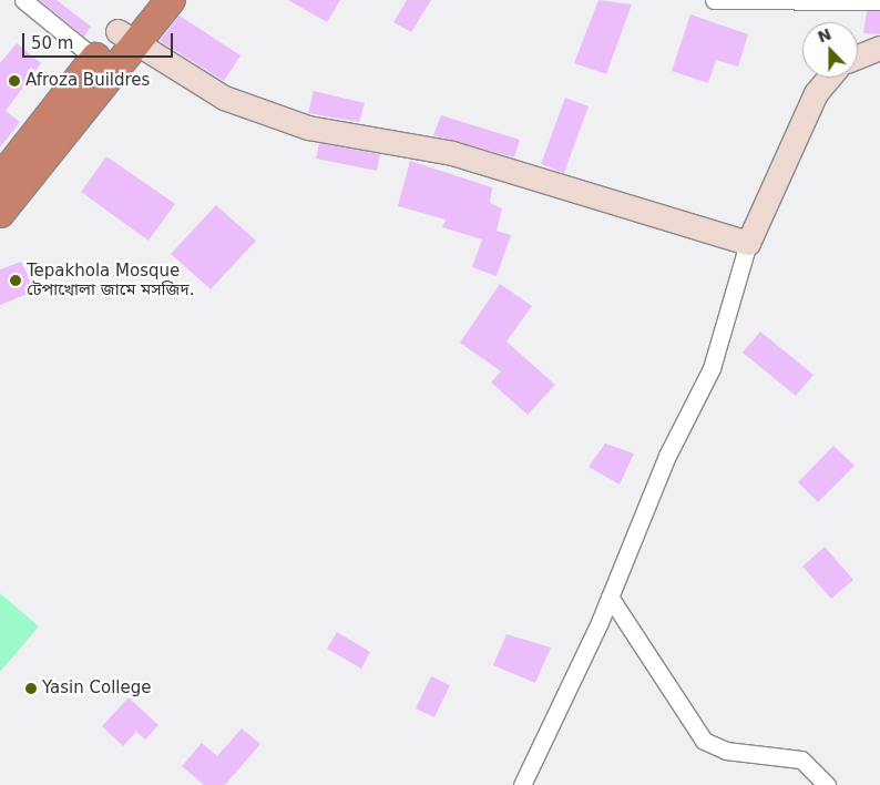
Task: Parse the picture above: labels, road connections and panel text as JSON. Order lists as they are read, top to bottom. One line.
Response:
{"places":["Afroza Buildres","Tepakhola Mosque টেপাখোলা জামে মসজিদ.","Yasin College"],"scale_bar":"50 m","north":"top"}
